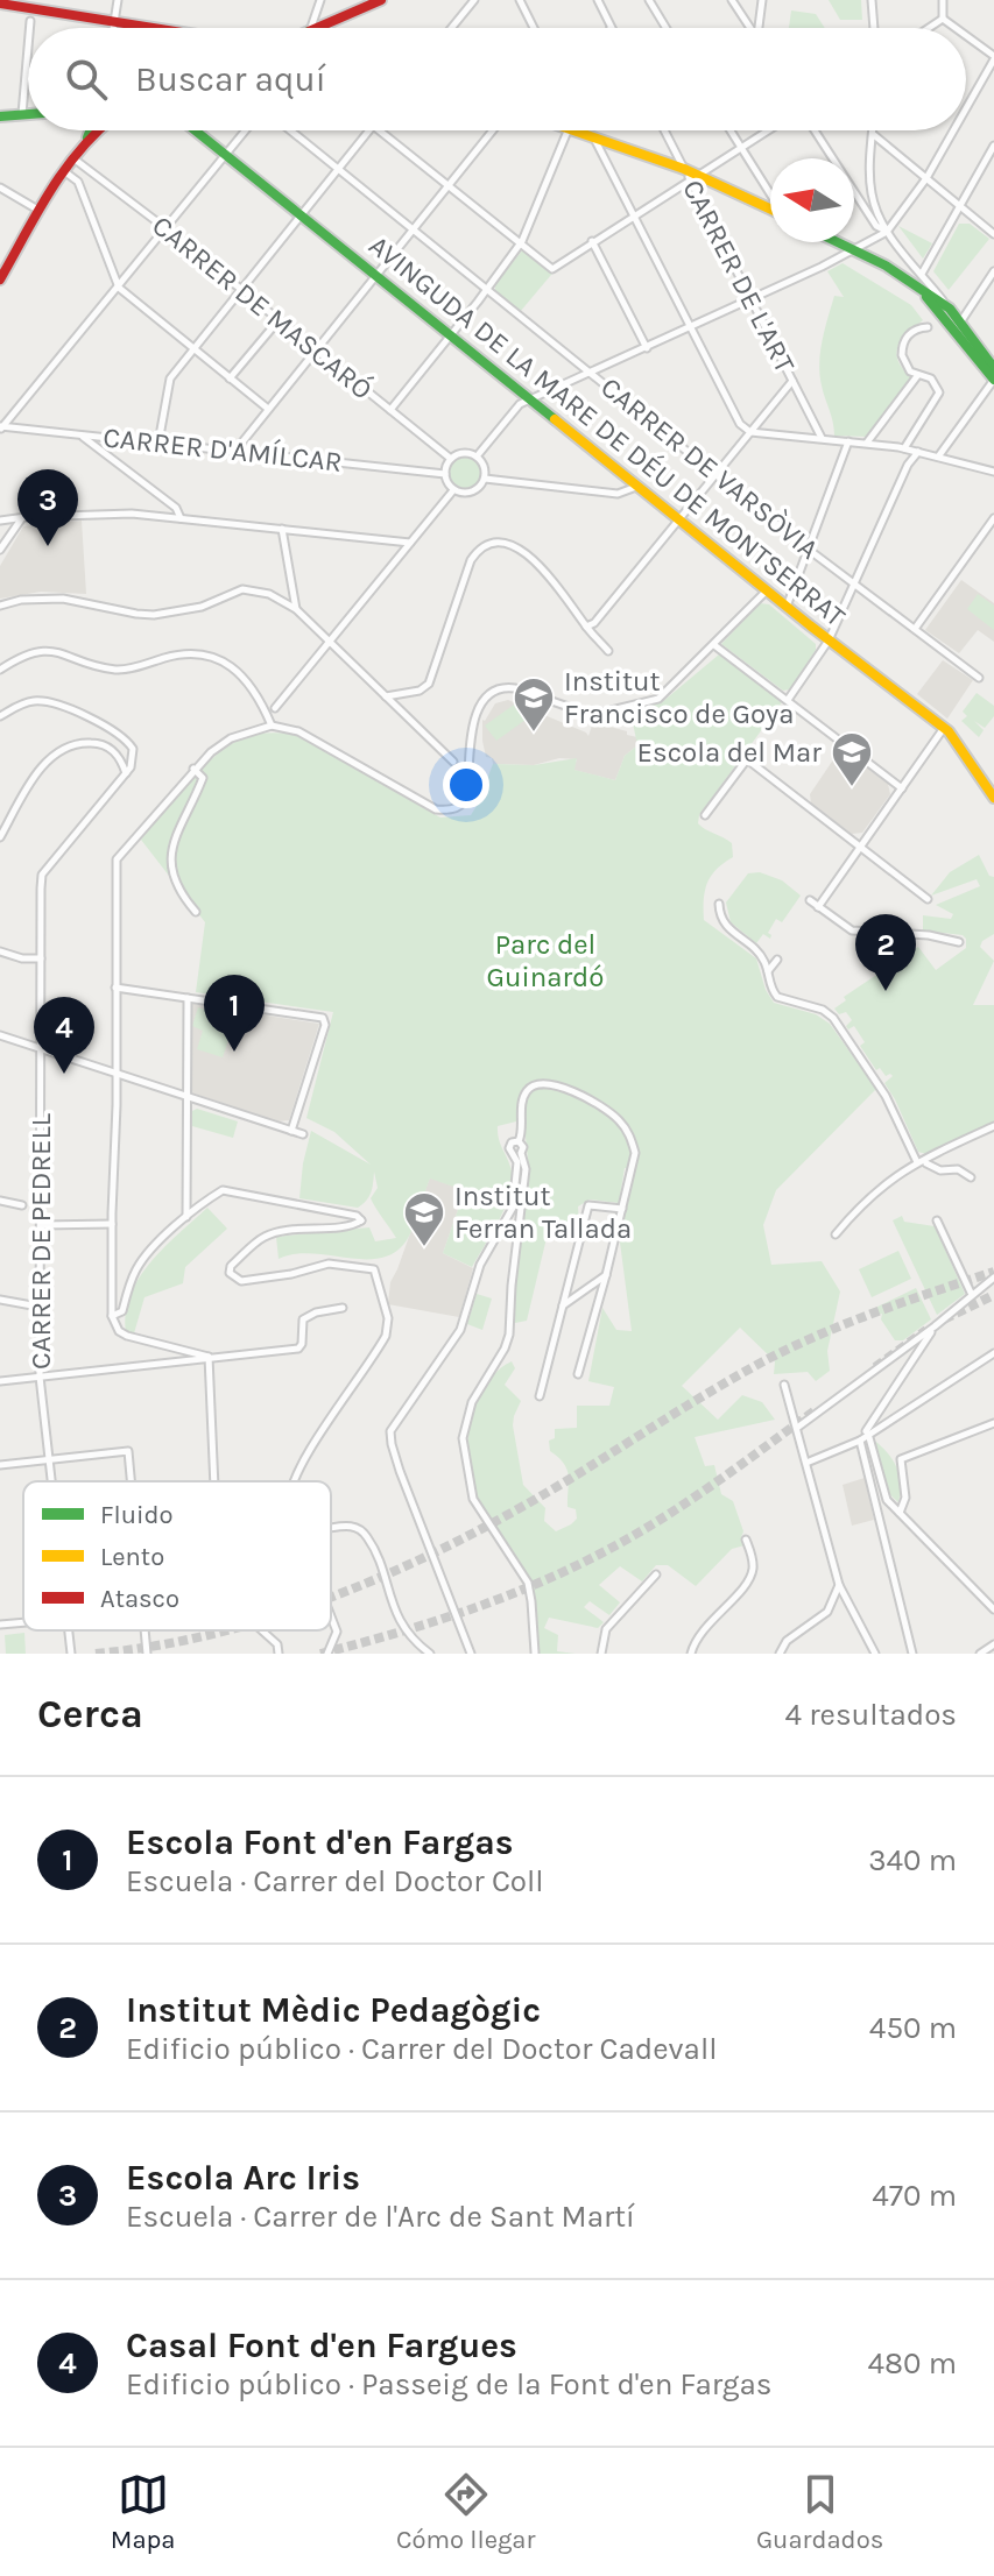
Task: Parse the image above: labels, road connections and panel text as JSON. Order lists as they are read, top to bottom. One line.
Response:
{"streets":{"street":["CARRER DE L'ART","CARRER DE MASCARÓ","AVINGUDA DE LA MARE DE DÉU DE MONTSERRAT","CARRER D'AMÍLCAR","CARRER DE VARSÒVIA","CARRER DE PEDRELL"]},"crossings":[["CARRER DE MASCARÓ","CARRER D'AMÍLCAR"]],"parks":["Parc del Guinardó"],"places":{"school or university":["Institut Francisco de Goya","Escola del Mar","Institut Ferran Tallada"]},"legend":["Fluido","Lento","Atasco"],"north":"left","page":{"search":"Buscar aquí","pins":["3","2","1","4"],"heading":["Cerca","4 resultados"],"list":[{"mark":"1","name":"Escola Font d'en Fargas","note":"Escuela · Carrer del Doctor Coll","value":"340 m"},{"mark":"2","name":"Institut Mèdic Pedagògic","note":"Edificio público · Carrer del Doctor Cadevall","value":"450 m"},{"mark":"3","name":"Escola Arc Iris","note":"Escuela · Carrer de l'Arc de Sant Martí","value":"470 m"},{"mark":"4","name":"Casal Font d'en Fargues","note":"Edificio público · Passeig de la Font d'en Fargas","value":"480 m"}],"nav":["Mapa","Cómo llegar","Guardados"]}}
